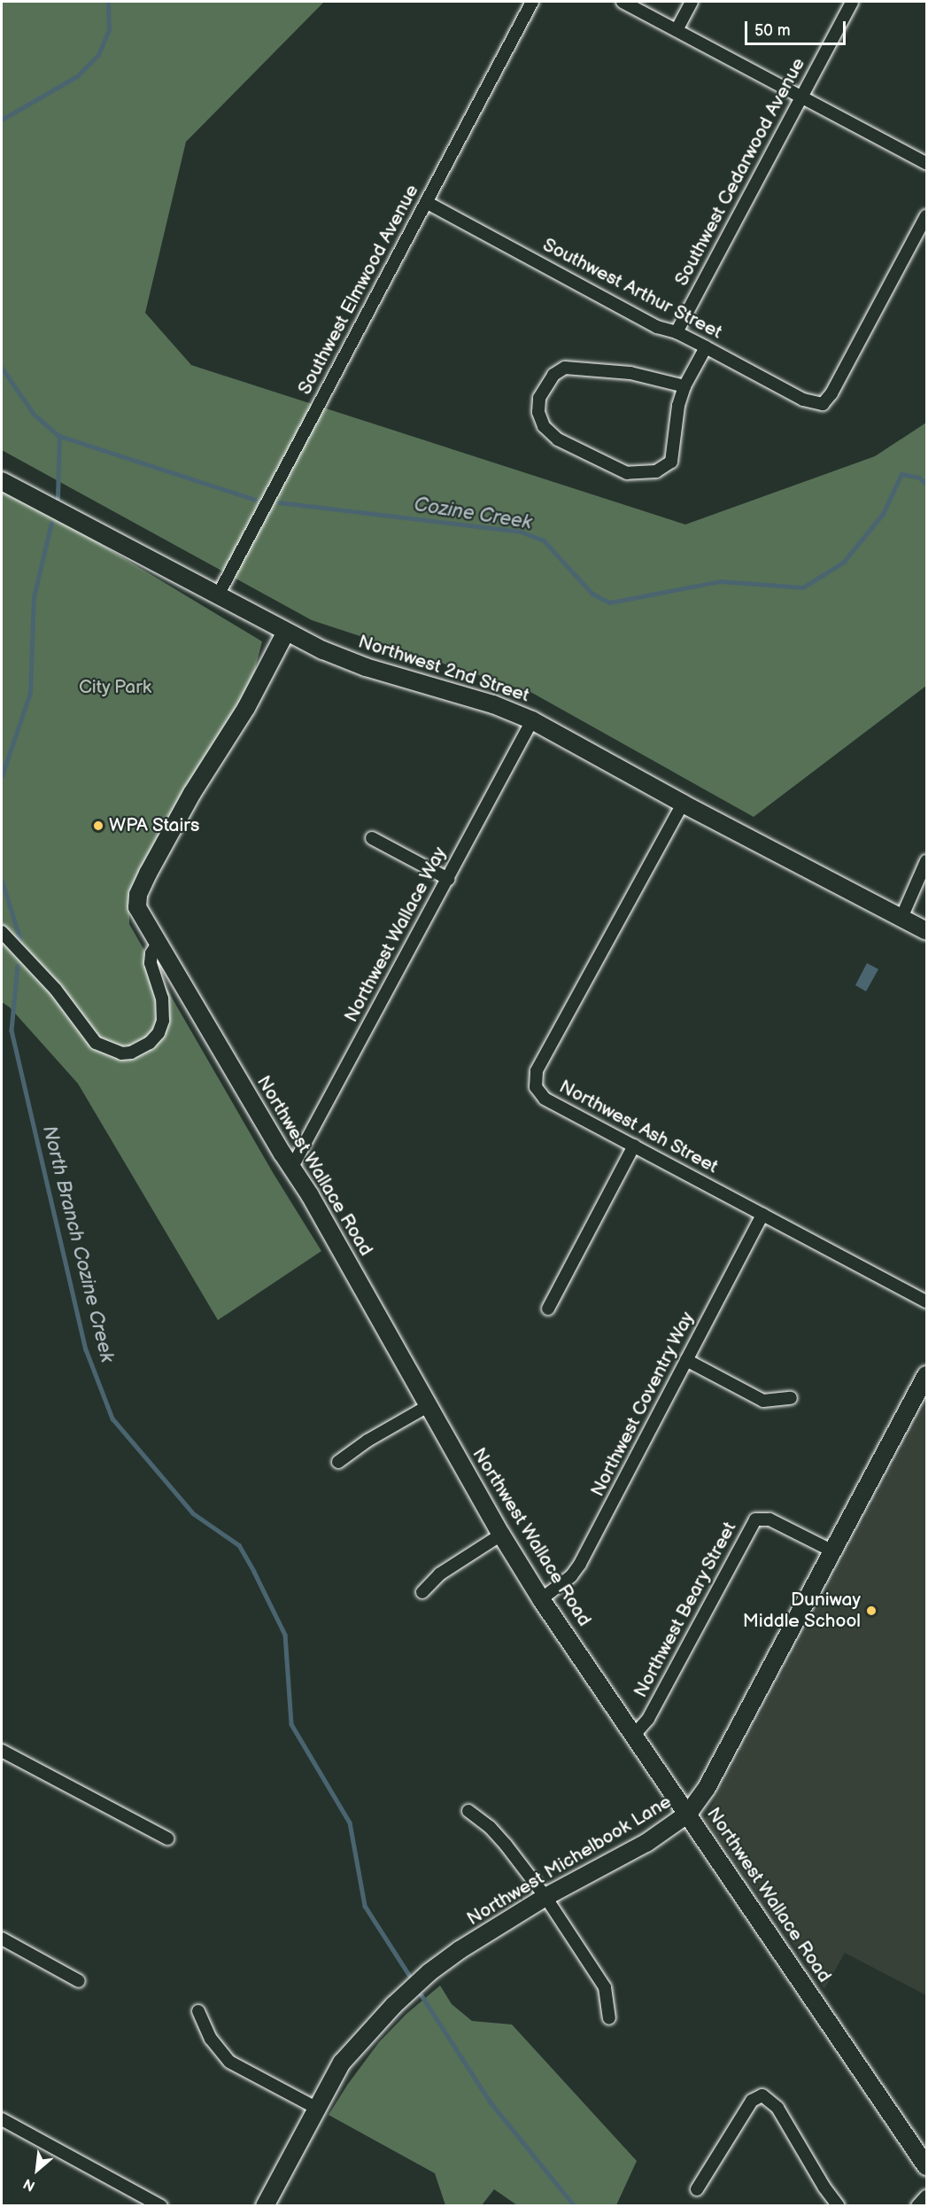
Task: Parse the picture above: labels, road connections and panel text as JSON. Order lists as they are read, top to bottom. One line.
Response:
{"streets":{"street":["Southwest Cedarwood Avenue","Southwest Arthur Street","Southwest Elmwood Avenue","Northwest 2nd Street","Northwest Wallace Way","Northwest Ash Street","Northwest Wallace Road","Northwest Coventry Way","Northwest Beary Street","Northwest Michelbook Lane"]},"crossings":[["Southwest Cedarwood Avenue","Southwest Arthur Street"],["Southwest Arthur Street","Southwest Elmwood Avenue"],["Southwest Elmwood Avenue","Northwest 2nd Street"],["Northwest 2nd Street","Northwest Wallace Way"],["Northwest 2nd Street","Northwest Ash Street"],["Northwest 2nd Street","Northwest Wallace Road"],["Northwest Wallace Way","Northwest Wallace Road"],["Northwest Ash Street","Northwest Coventry Way"],["Northwest Wallace Road","Northwest Coventry Way"],["Northwest Wallace Road","Northwest Beary Street"],["Northwest Wallace Road","Northwest Michelbook Lane"],["Northwest Beary Street","Northwest Michelbook Lane"]],"water":["Cozine Creek","North Branch Cozine Creek"],"parks":["City Park"],"places":["WPA Stairs","Duniway Middle School"],"scale_bar":"50 m","north":"bottom left"}
